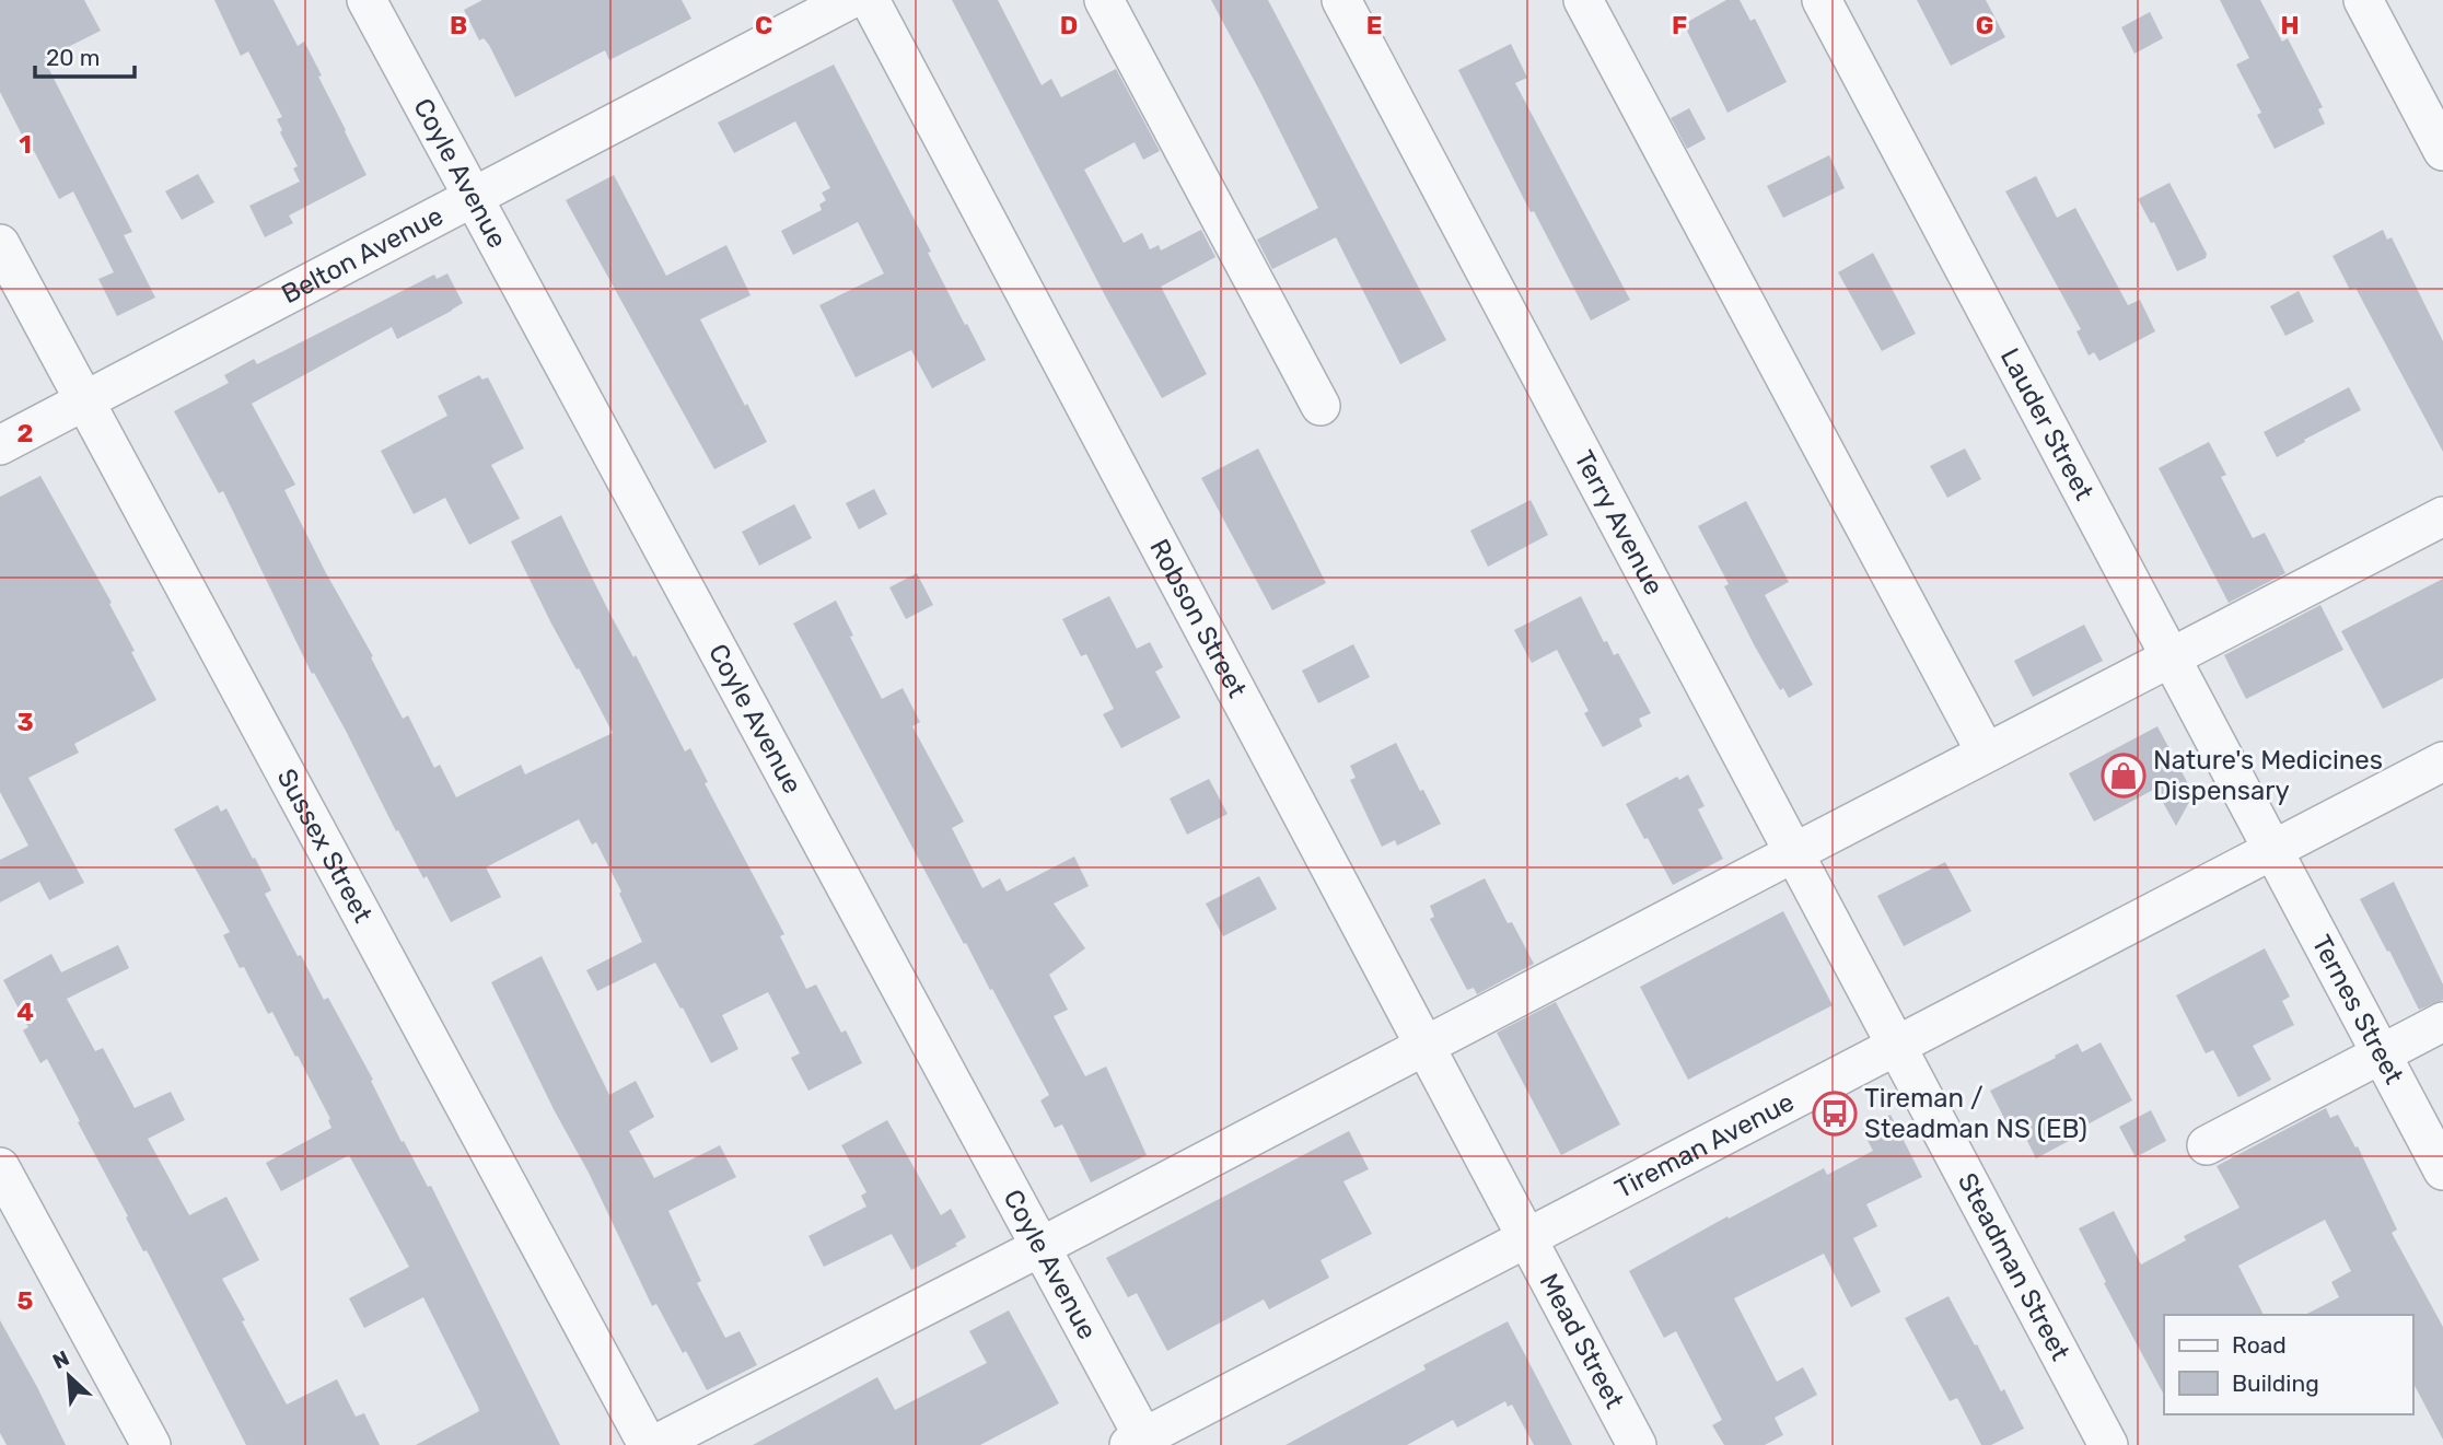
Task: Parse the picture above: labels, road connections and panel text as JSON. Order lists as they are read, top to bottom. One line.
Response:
{"streets":{"street":["Coyle Avenue","Belton Avenue","Lauder Street","Terry Avenue","Robson Street","Sussex Street","Ternes Street","Tireman Avenue","Steadman Street","Mead Street"]},"crossings":[["Coyle Avenue","Belton Avenue"],["Coyle Avenue","Tireman Avenue"],["Belton Avenue","Sussex Street"],["Lauder Street","Ternes Street"],["Lauder Street","Tireman Avenue"],["Terry Avenue","Tireman Avenue"],["Terry Avenue","Steadman Street"],["Robson Street","Tireman Avenue"],["Robson Street","Mead Street"],["Ternes Street","Tireman Avenue"],["Tireman Avenue","Steadman Street"],["Tireman Avenue","Mead Street"]],"places":{"shop":["Nature's Medicines Dispensary"],"bus stop":["Tireman / Steadman NS (EB)"]},"legend":["Road","Building"],"scale_bar":"20 m","north":"top left","grid":{"columns":["B","C","D","E","F","G","H"],"rows":["1","2","3","4","5"]}}
